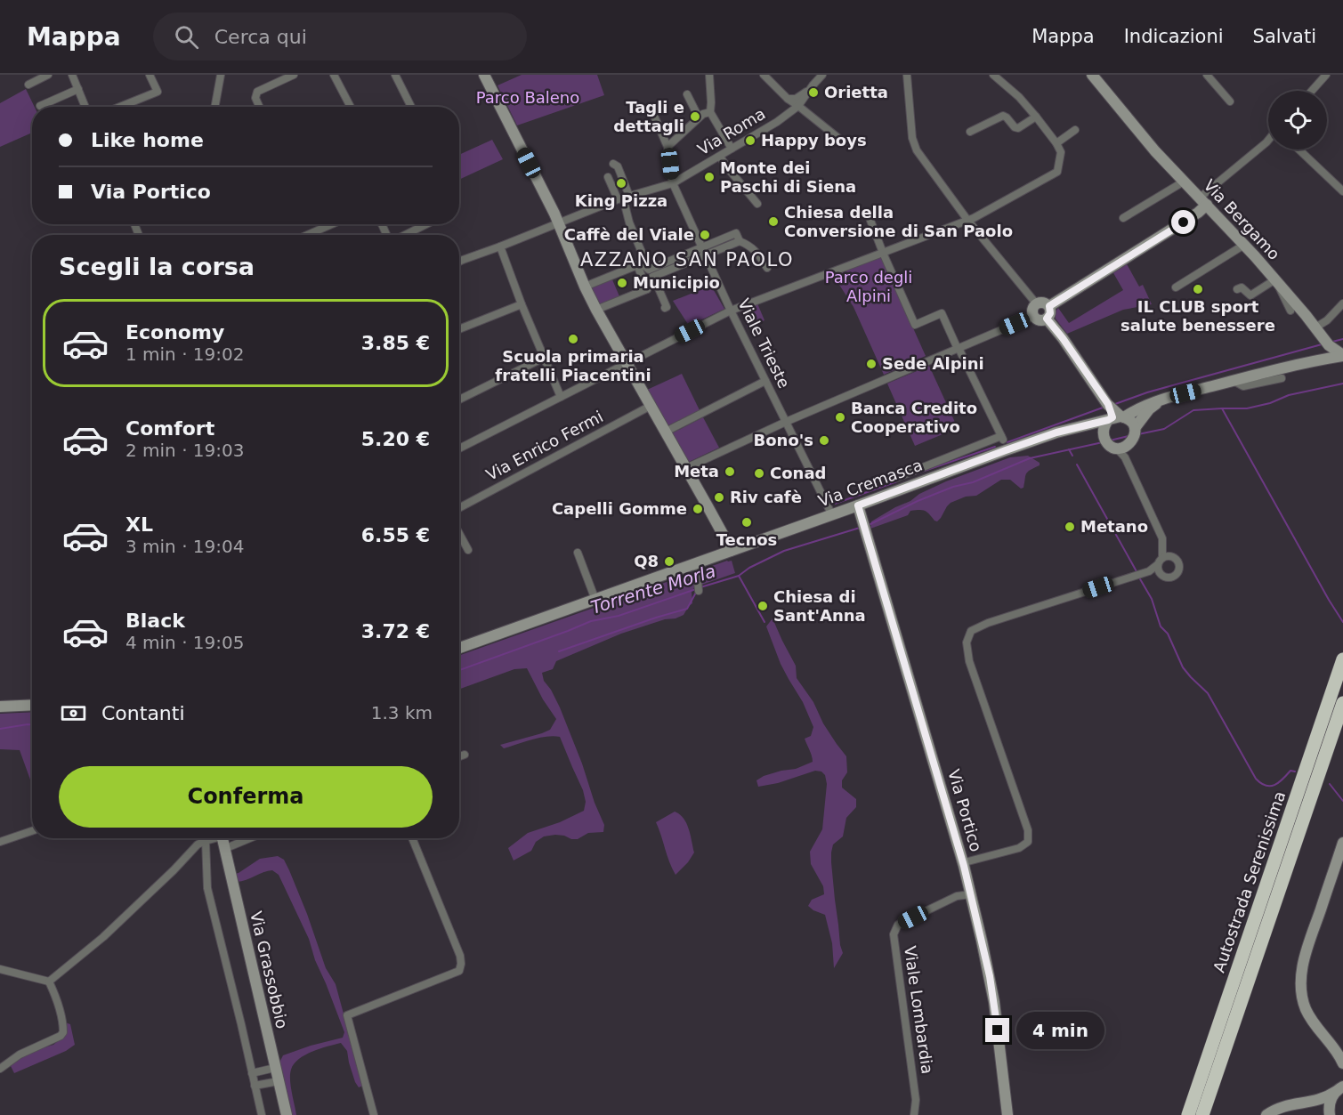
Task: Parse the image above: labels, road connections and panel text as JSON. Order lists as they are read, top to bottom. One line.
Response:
{"streets":{"highway":["Autostrada Serenissima"],"main road":["Via Bergamo","Via Cremasca","Via Portico","Via Grassobbio"],"street":["Via Roma","Viale Trieste","Via Enrico Fermi","Viale Lombardia"]},"crossings":[["Via Roma","Viale Trieste"],["Via Bergamo","Via Cremasca"],["Viale Trieste","Via Cremasca"],["Via Cremasca","Via Portico"],["Via Portico","Viale Lombardia"]],"districts":["AZZANO SAN PAOLO"],"water":["Torrente Morla"],"parks":["Parco Baleno","Parco degli Alpini"],"places":["Orietta","Tagli e dettagli","Happy boys","Monte dei Paschi di Siena","King Pizza","Chiesa della Conversione di San Paolo","Caffè del Viale","Municipio","IL CLUB sport salute benessere","Scuola primaria fratelli Piacentini","Sede Alpini","Banca Credito Cooperativo","Bono's","Meta","Conad","Riv cafè","Capelli Gomme","Tecnos","Metano","Q8","Chiesa di Sant'Anna"],"page":{"header":"Mappa","search":"Cerca qui","nav":["Mappa","Indicazioni","Salvati"],"banner":["Like home","Via Portico"],"heading":"Scegli la corsa","list":[{"name":"Economy","note":"1 min · 19:02","value":"3.85 €"},{"name":"Comfort","note":"2 min · 19:03","value":"5.20 €"},{"name":"XL","note":"3 min · 19:04","value":"6.55 €"},{"name":"Black","note":"4 min · 19:05","value":"3.72 €"}],"pay":["Contanti","1.3 km"],"buttons":"Conferma","bubble":"4 min"}}
